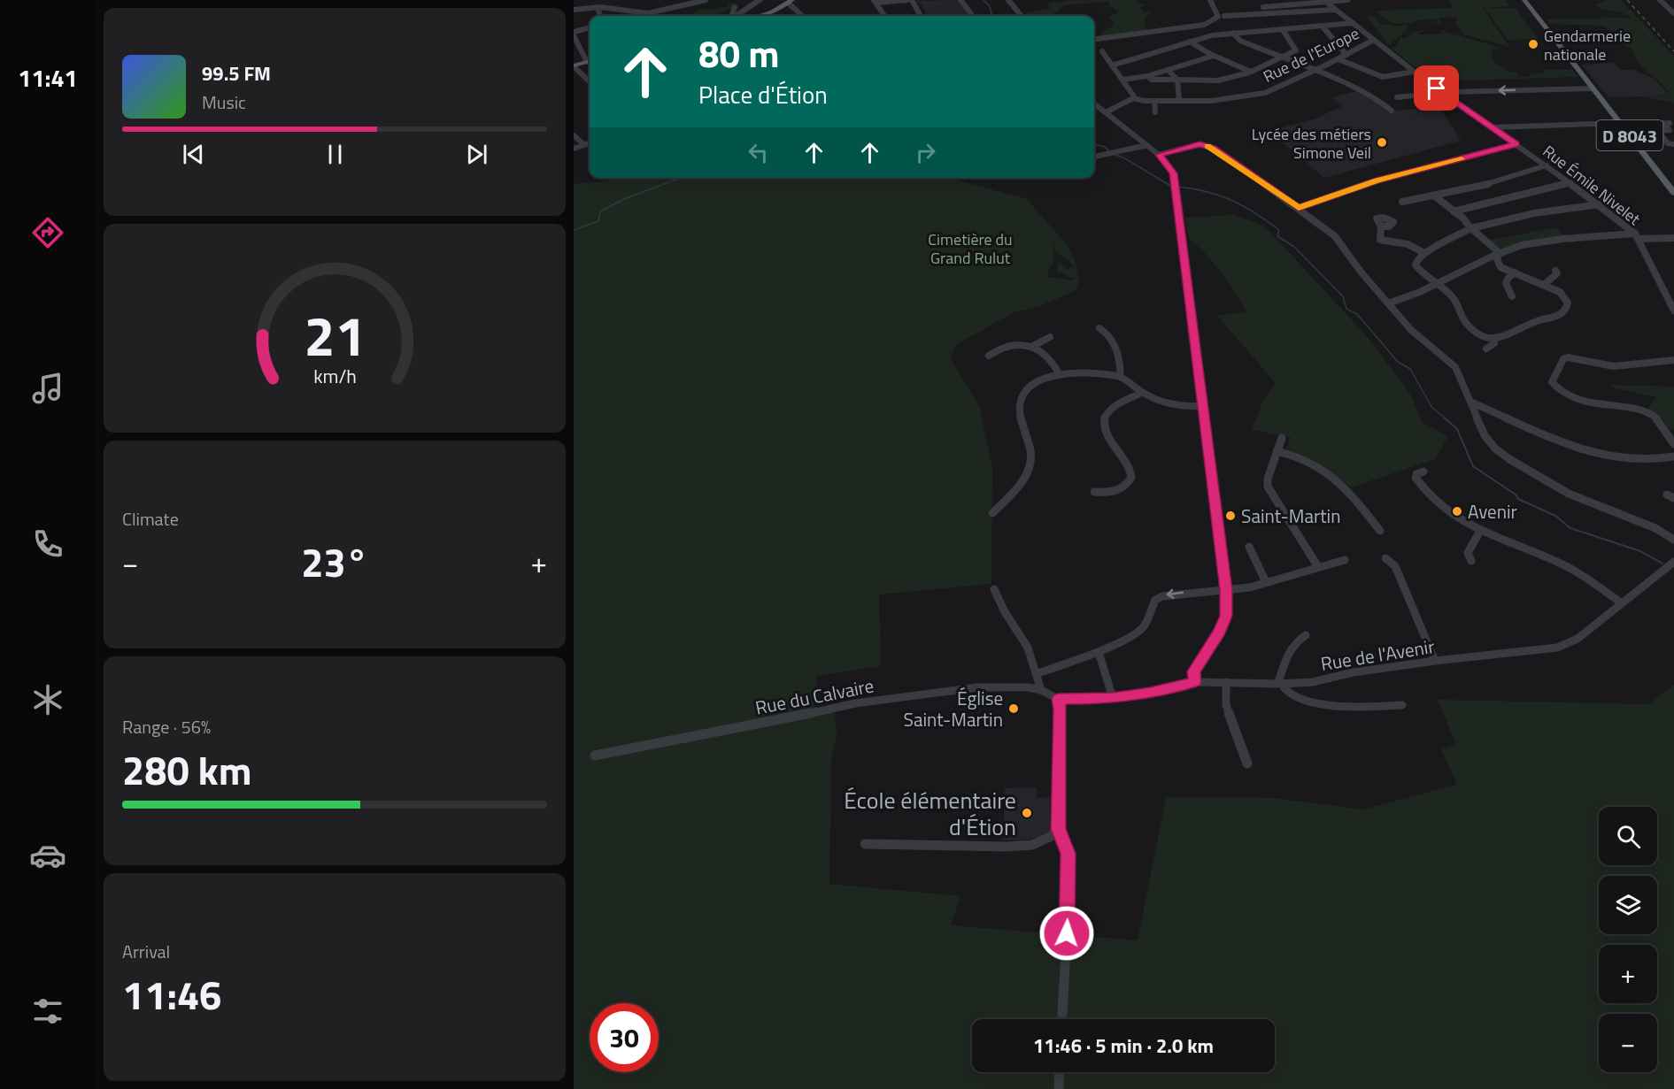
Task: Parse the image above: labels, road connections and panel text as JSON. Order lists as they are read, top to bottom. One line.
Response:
{"streets":{"main road":["D 8043"],"street":["Rue de l'Europe","Rue Émile Nivelet","Rue de l'Avenir","Rue du Calvaire"]},"crossings":[["Rue de l'Europe","Rue Émile Nivelet"]],"parks":["Cimetière du Grand Rulut"],"places":["Gendarmerie nationale","Lycée des métiers Simone Veil","Avenir","Saint-Martin","Église Saint-Martin","École élémentaire d'Étion"],"page":{"tabs":"11:41","turn":["80 m","Place d'Étion"],"song":["99.5 FM","Music"],"tile":["Climate",["Range · 56%","280 km"],["Arrival","11:46"]],"heat":["−","23°","+"],"map_buttons":["+","−"],"limit":"30","trip":"11:46 · 5 min · 2.0 km","gauge":["21","km/h"]}}
